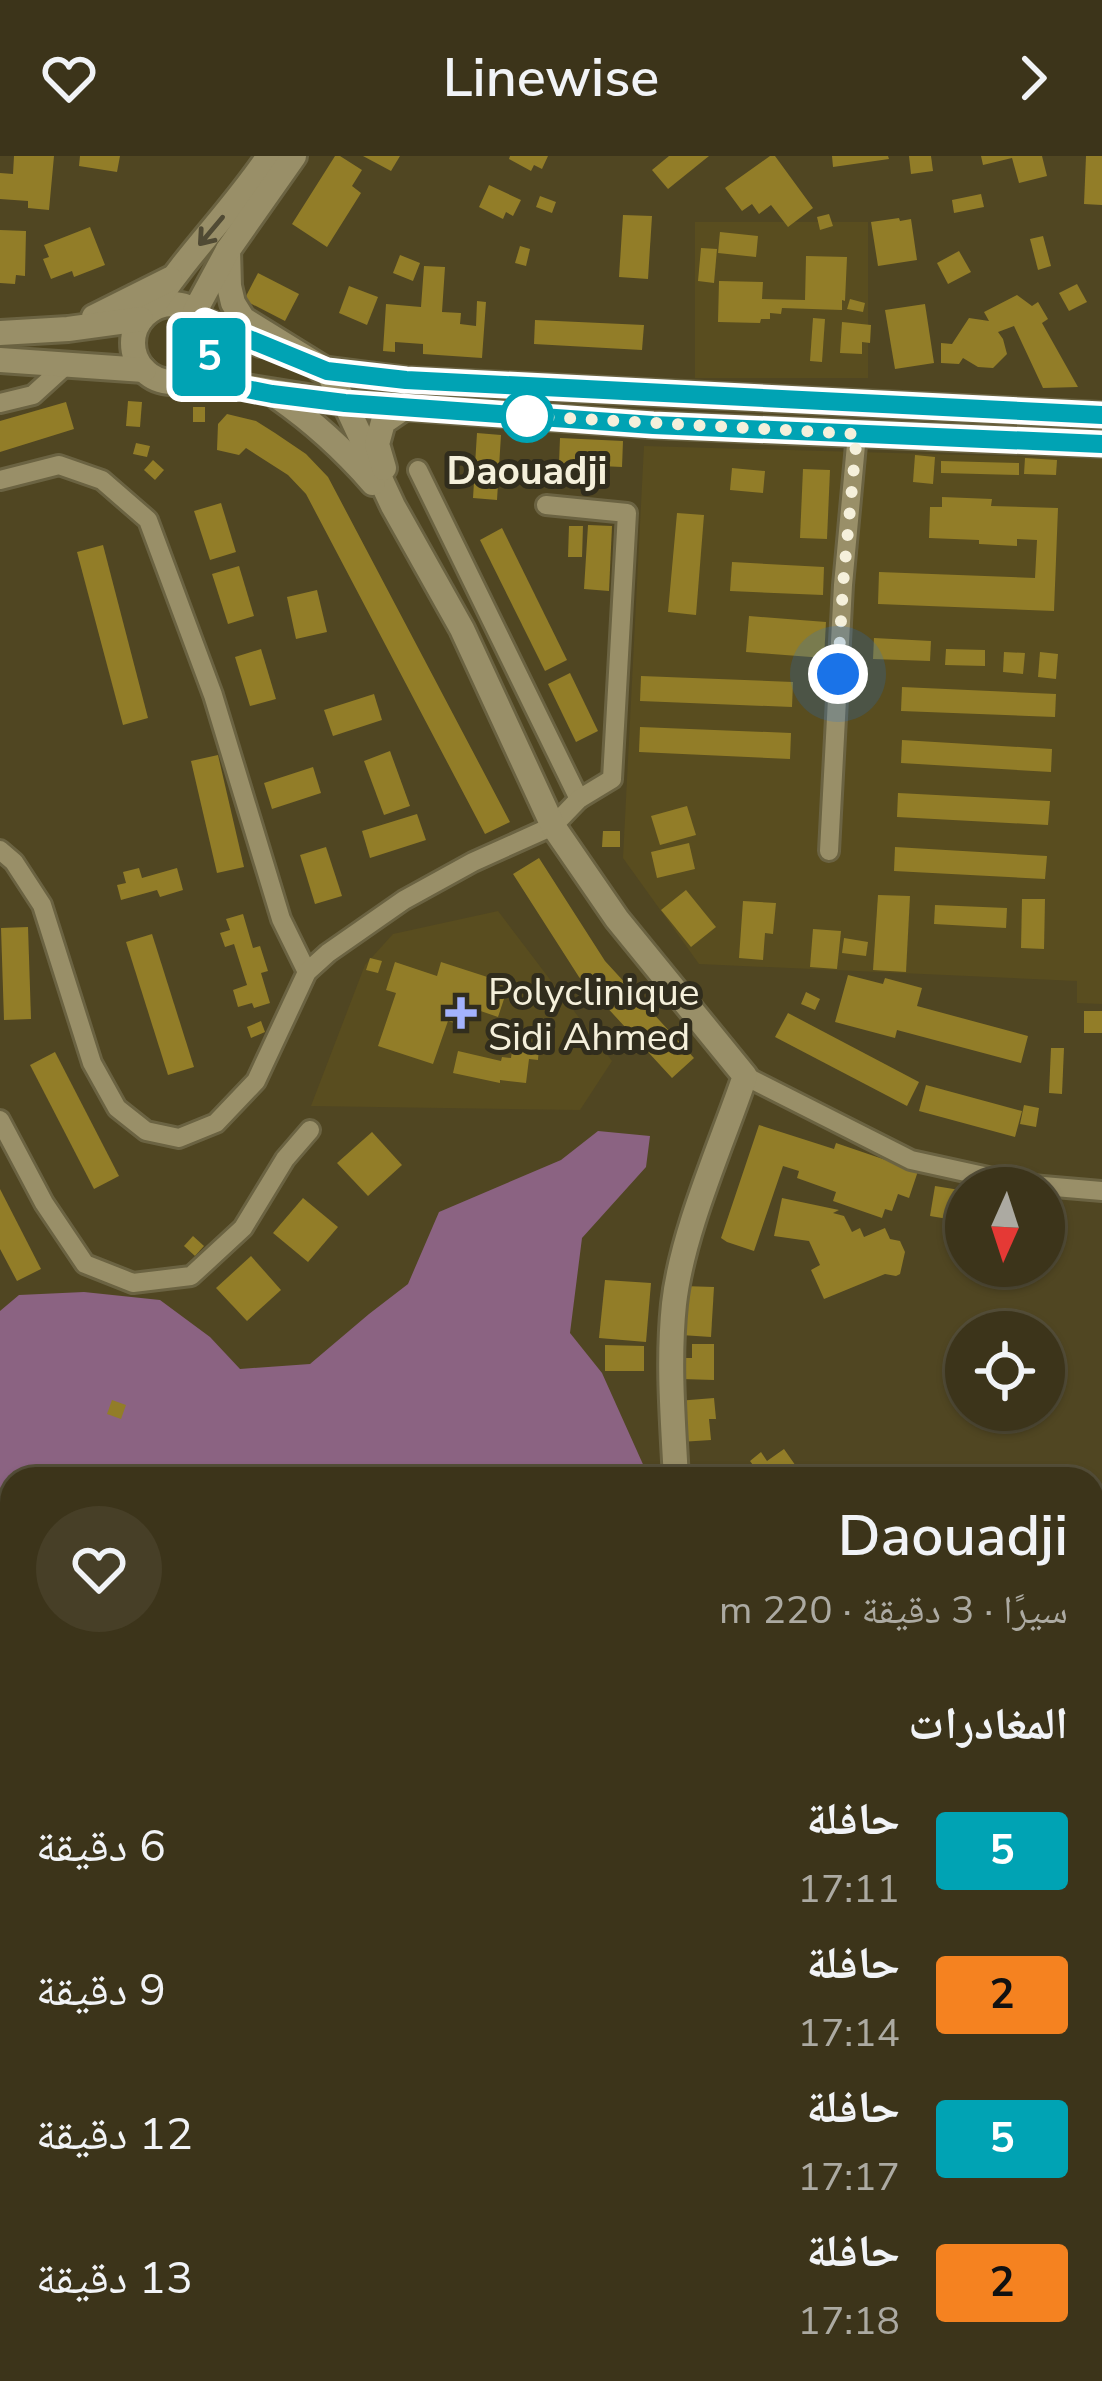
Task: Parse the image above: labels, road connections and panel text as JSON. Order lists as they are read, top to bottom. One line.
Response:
{"places":{"other":["Daouadji"],"health":["Polyclinique Sidi Ahmed"]},"lines":["bus line 5"],"north":"bottom","page":{"header":"Linewise","on_map":"5","heading":[["Daouadji","سيرًا · 3 دقيقة · 220 m"],"المغادرات"],"list":[{"mark":"5","name":"حافلة","note":"17:11","value":"6 دقيقة"},{"mark":"2","name":"حافلة","note":"17:14","value":"9 دقيقة"},{"mark":"5","name":"حافلة","note":"17:17","value":"12 دقيقة"},{"mark":"2","name":"حافلة","note":"17:18","value":"13 دقيقة"}]}}
